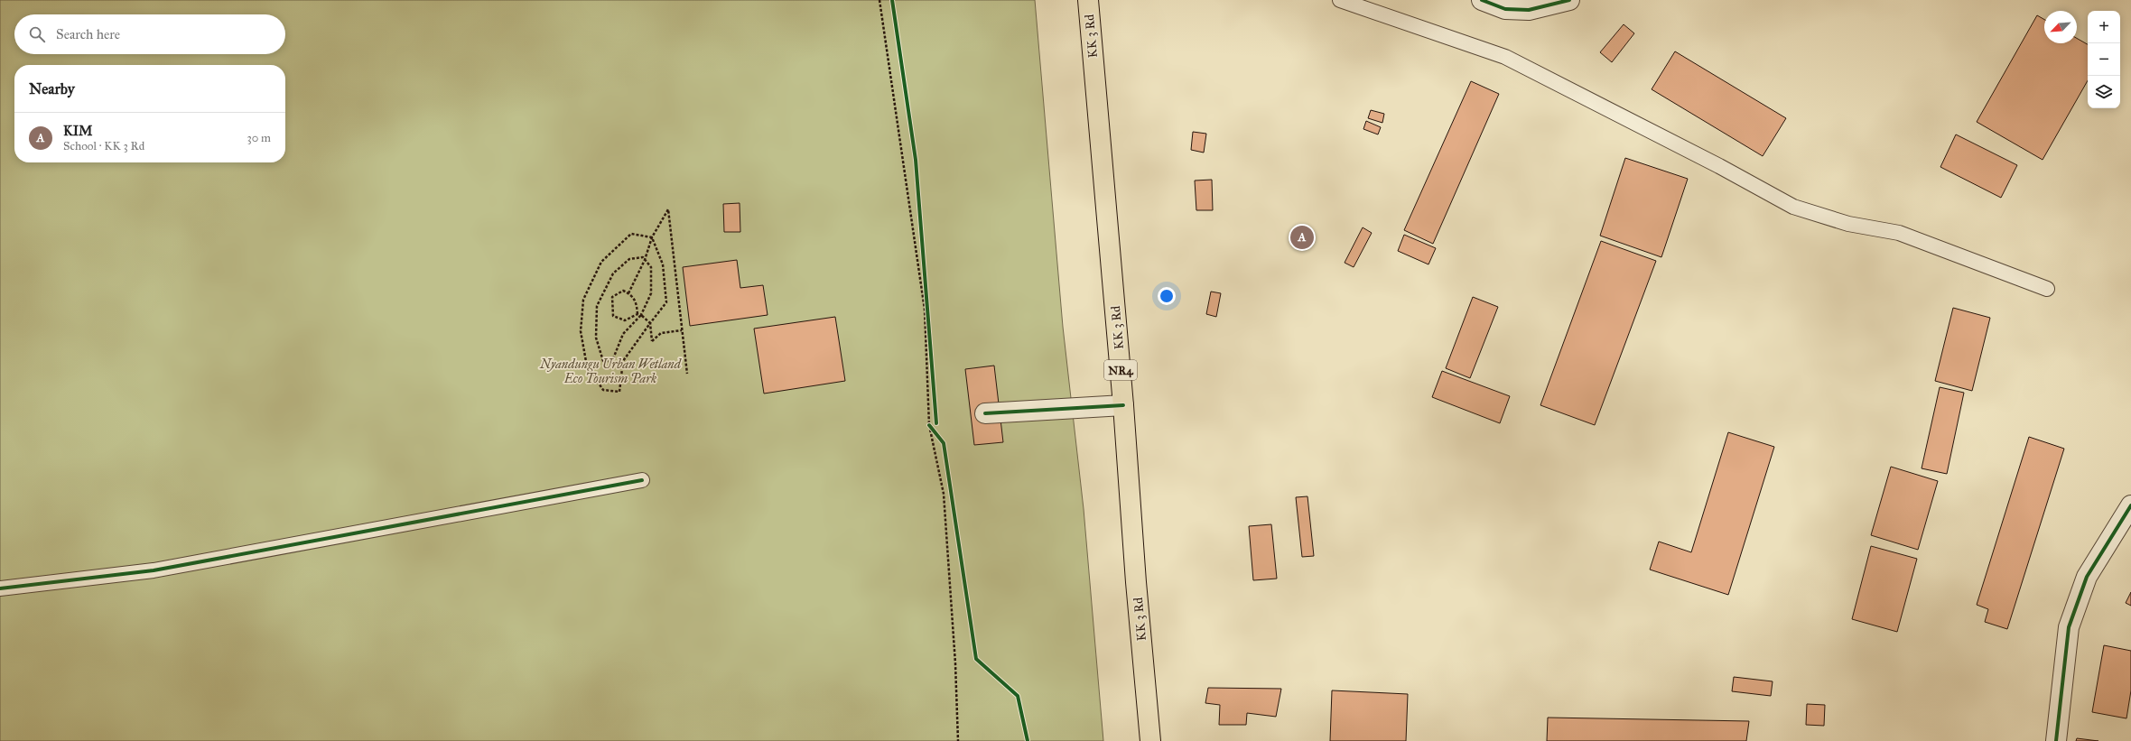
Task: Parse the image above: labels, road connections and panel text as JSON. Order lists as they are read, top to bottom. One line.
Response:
{"streets":{"highway":["KK 3 Rd","NR4"]},"parks":["Nyandungu Urban Wetland Eco Tourism Park"],"north":"bottom left","page":{"map_buttons":["+","−"],"search":"Search here","heading":"Nearby","list":[{"mark":"A","name":"KIM","note":"School · KK 3 Rd","value":"30 m"}],"pins":"A"}}
